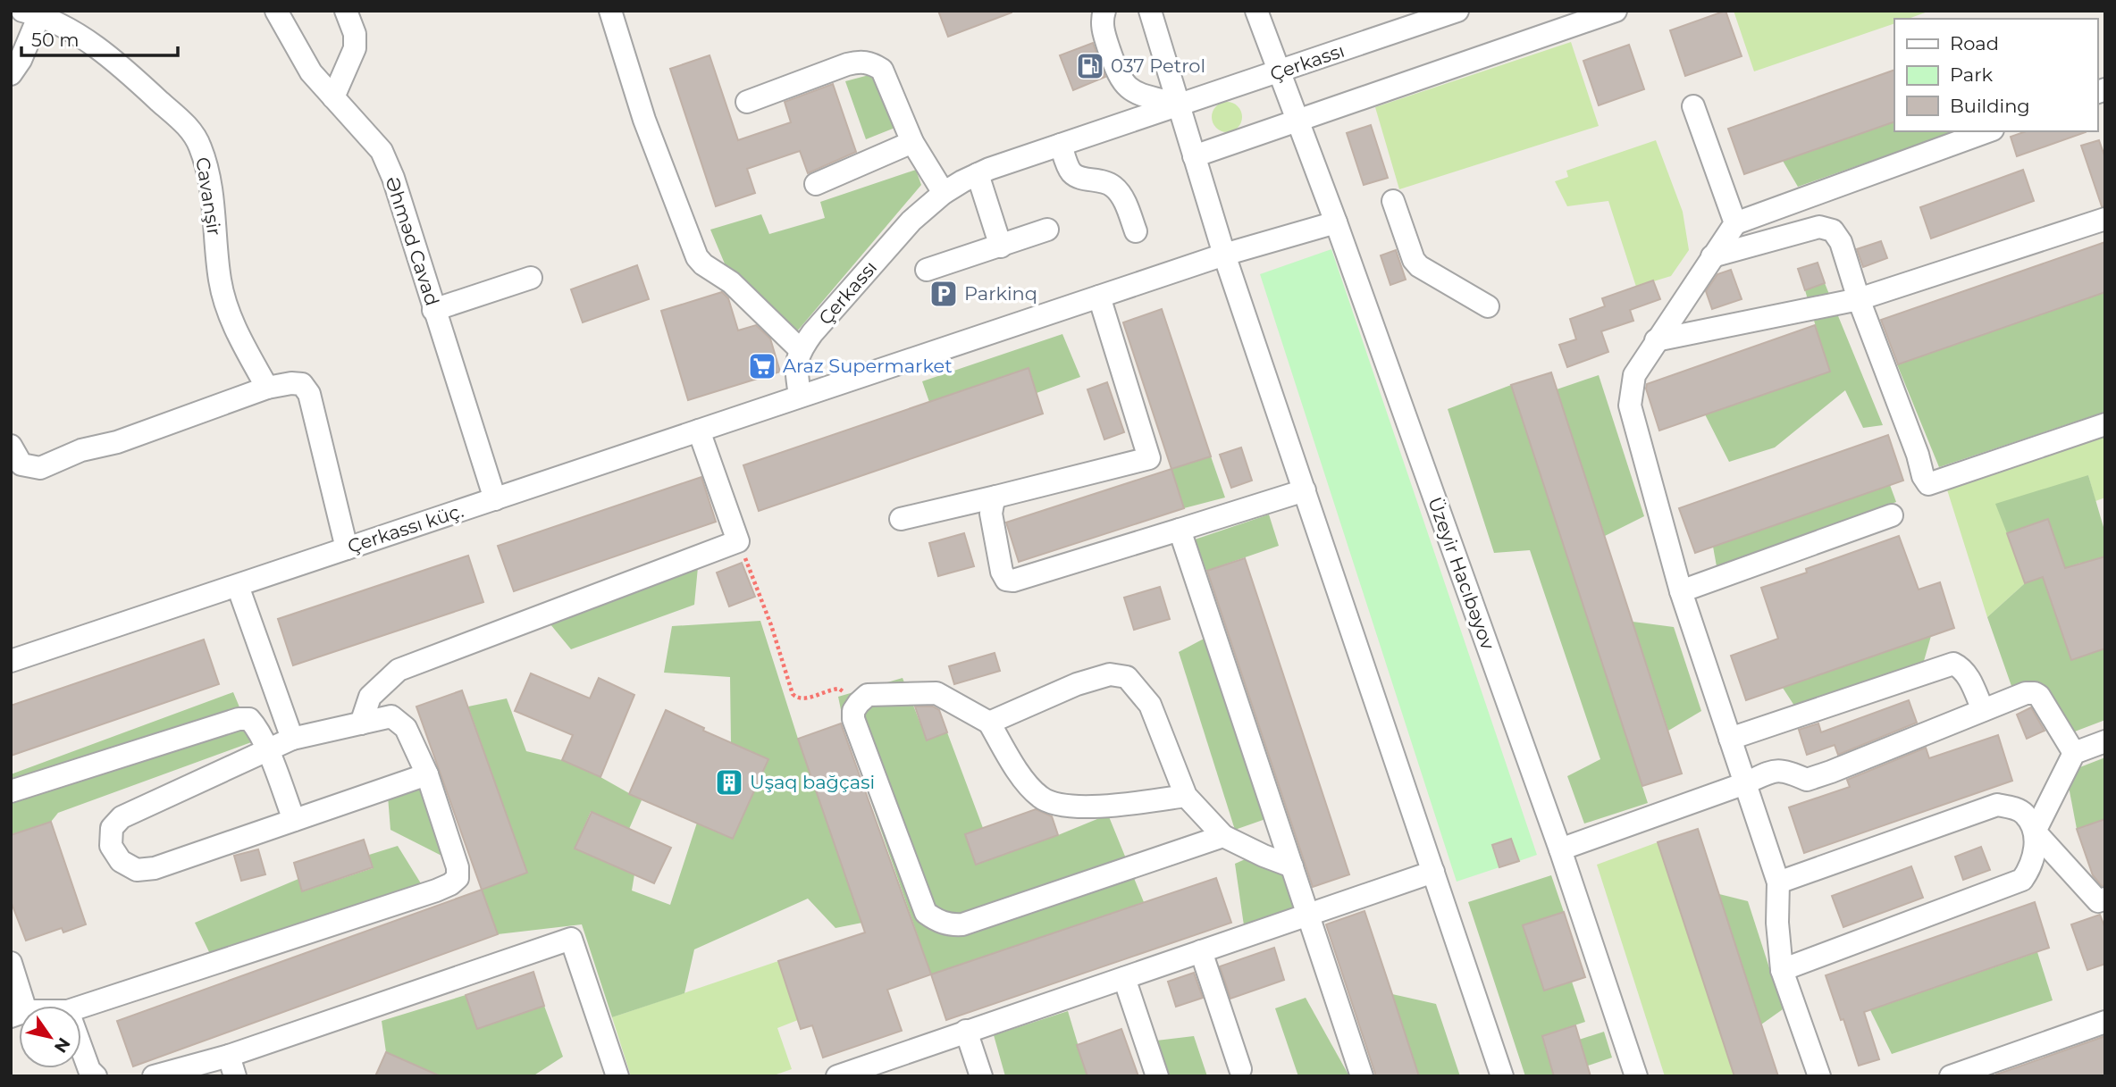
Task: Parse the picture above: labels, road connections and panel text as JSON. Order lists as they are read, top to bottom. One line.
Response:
{"streets":{"street":["Çerkassı","Cavanşir","Əhməd Cavad","Çerkassı küç.","Üzeyir Hacıbəyov"]},"crossings":[["Çerkassı","Üzeyir Hacıbəyov"],["Əhməd Cavad","Çerkassı küç."]],"places":{"fuel station":["037 Petrol"],"parking":["Parkinq"],"supermarket":["Araz Supermarket"],"building":["Uşaq bağçasi"]},"legend":["Road","Park","Building"],"scale_bar":"50 m","north":"bottom right"}
